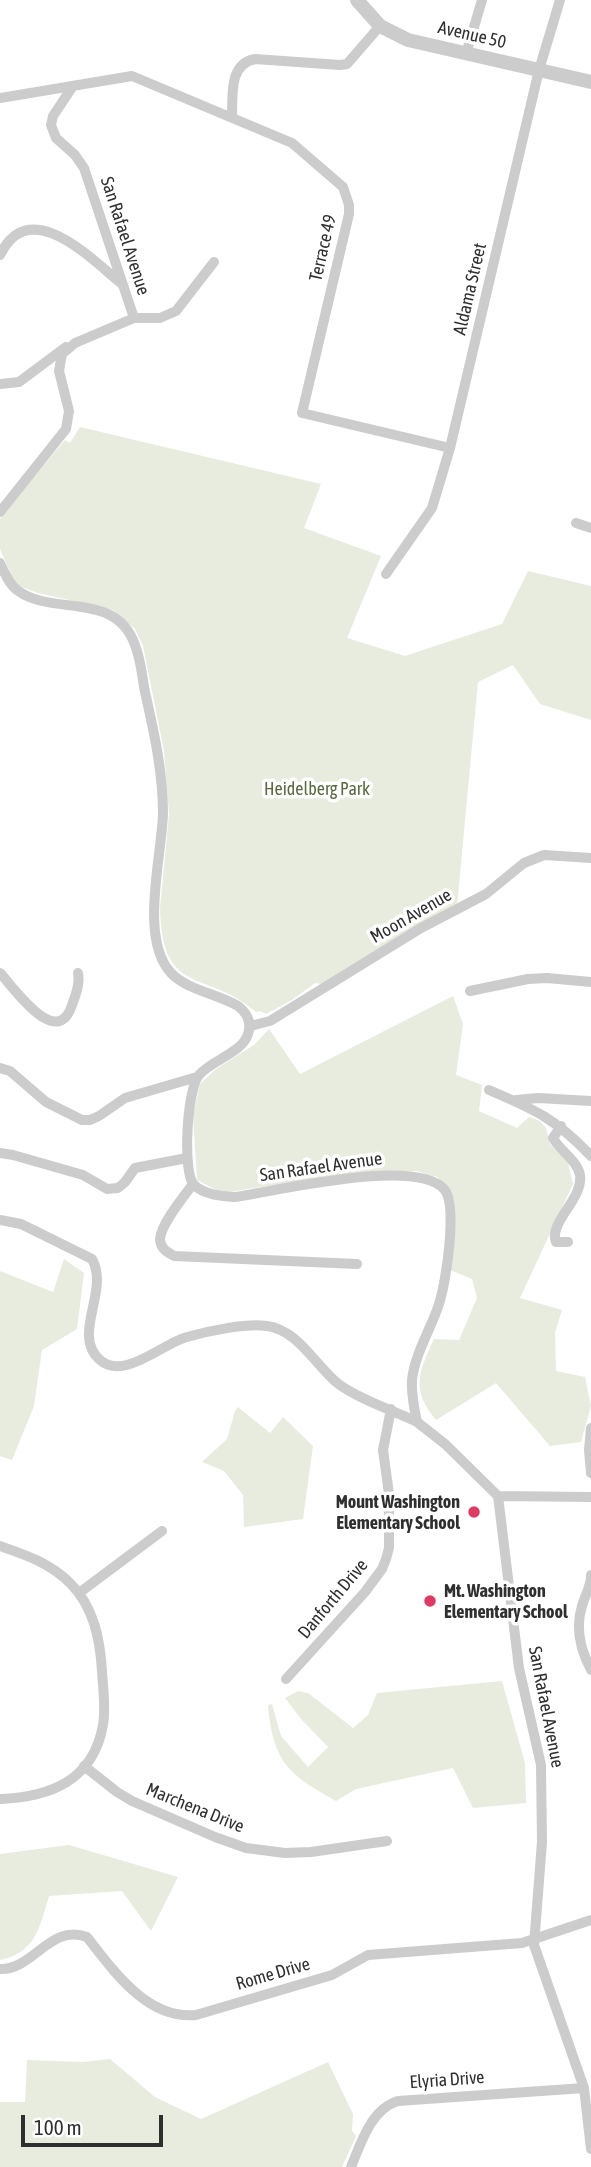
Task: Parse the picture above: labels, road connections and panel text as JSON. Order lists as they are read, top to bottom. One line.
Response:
{"streets":{"street":["Avenue 50","San Rafael Avenue","Terrace 49","Aldama Street","Moon Avenue","Danforth Drive","Marchena Drive","Rome Drive","Elyria Drive"]},"crossings":[["Avenue 50","Aldama Street"],["San Rafael Avenue","Terrace 49"],["San Rafael Avenue","Rome Drive"],["San Rafael Avenue","Elyria Drive"],["Terrace 49","Aldama Street"]],"parks":["Heidelberg Park"],"places":["Mount Washington Elementary School","Mt. Washington Elementary School"],"scale_bar":"100 m"}
